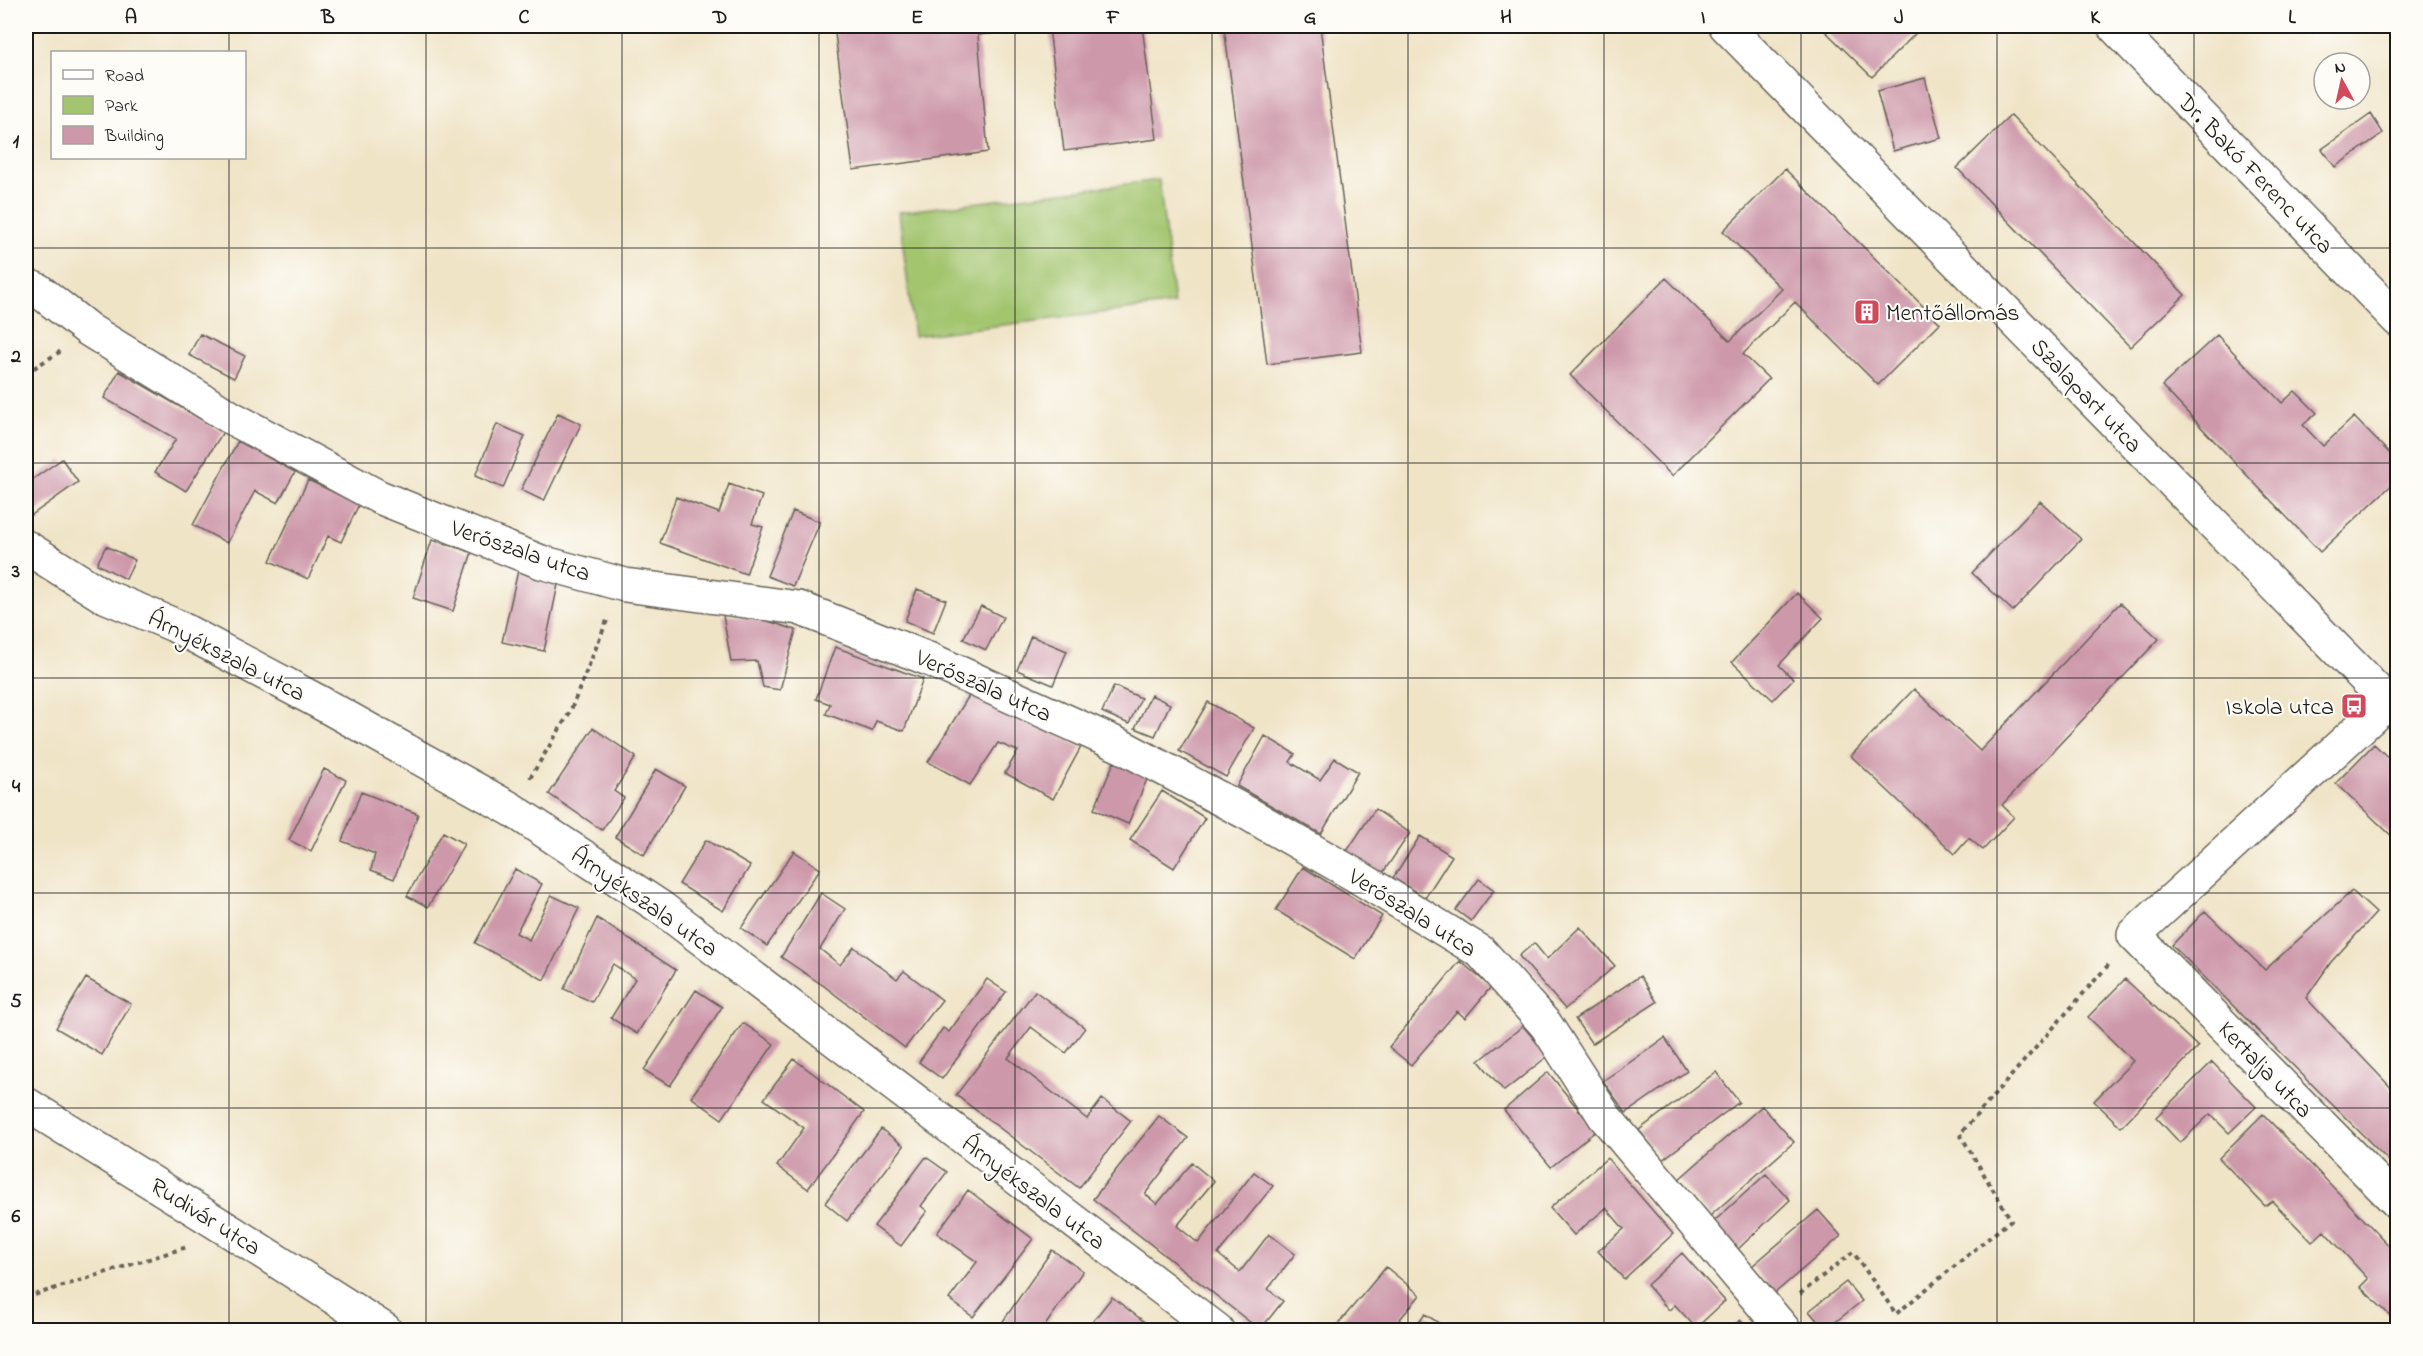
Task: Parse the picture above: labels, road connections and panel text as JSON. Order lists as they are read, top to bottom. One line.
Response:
{"streets":{"street":["Dr. Bakó Ferenc utca","Szalapart utca","Verőszala utca","Árnyékszala utca","Kertalja utca","Rudivár utca"]},"places":{"building":["Mentőállomás"],"bus stop":["Iskola utca"]},"legend":["Road","Park","Building"],"north":"top","grid":{"columns":["A","B","C","D","E","F","G","H","I","J","K","L"],"rows":["1","2","3","4","5","6"]}}
